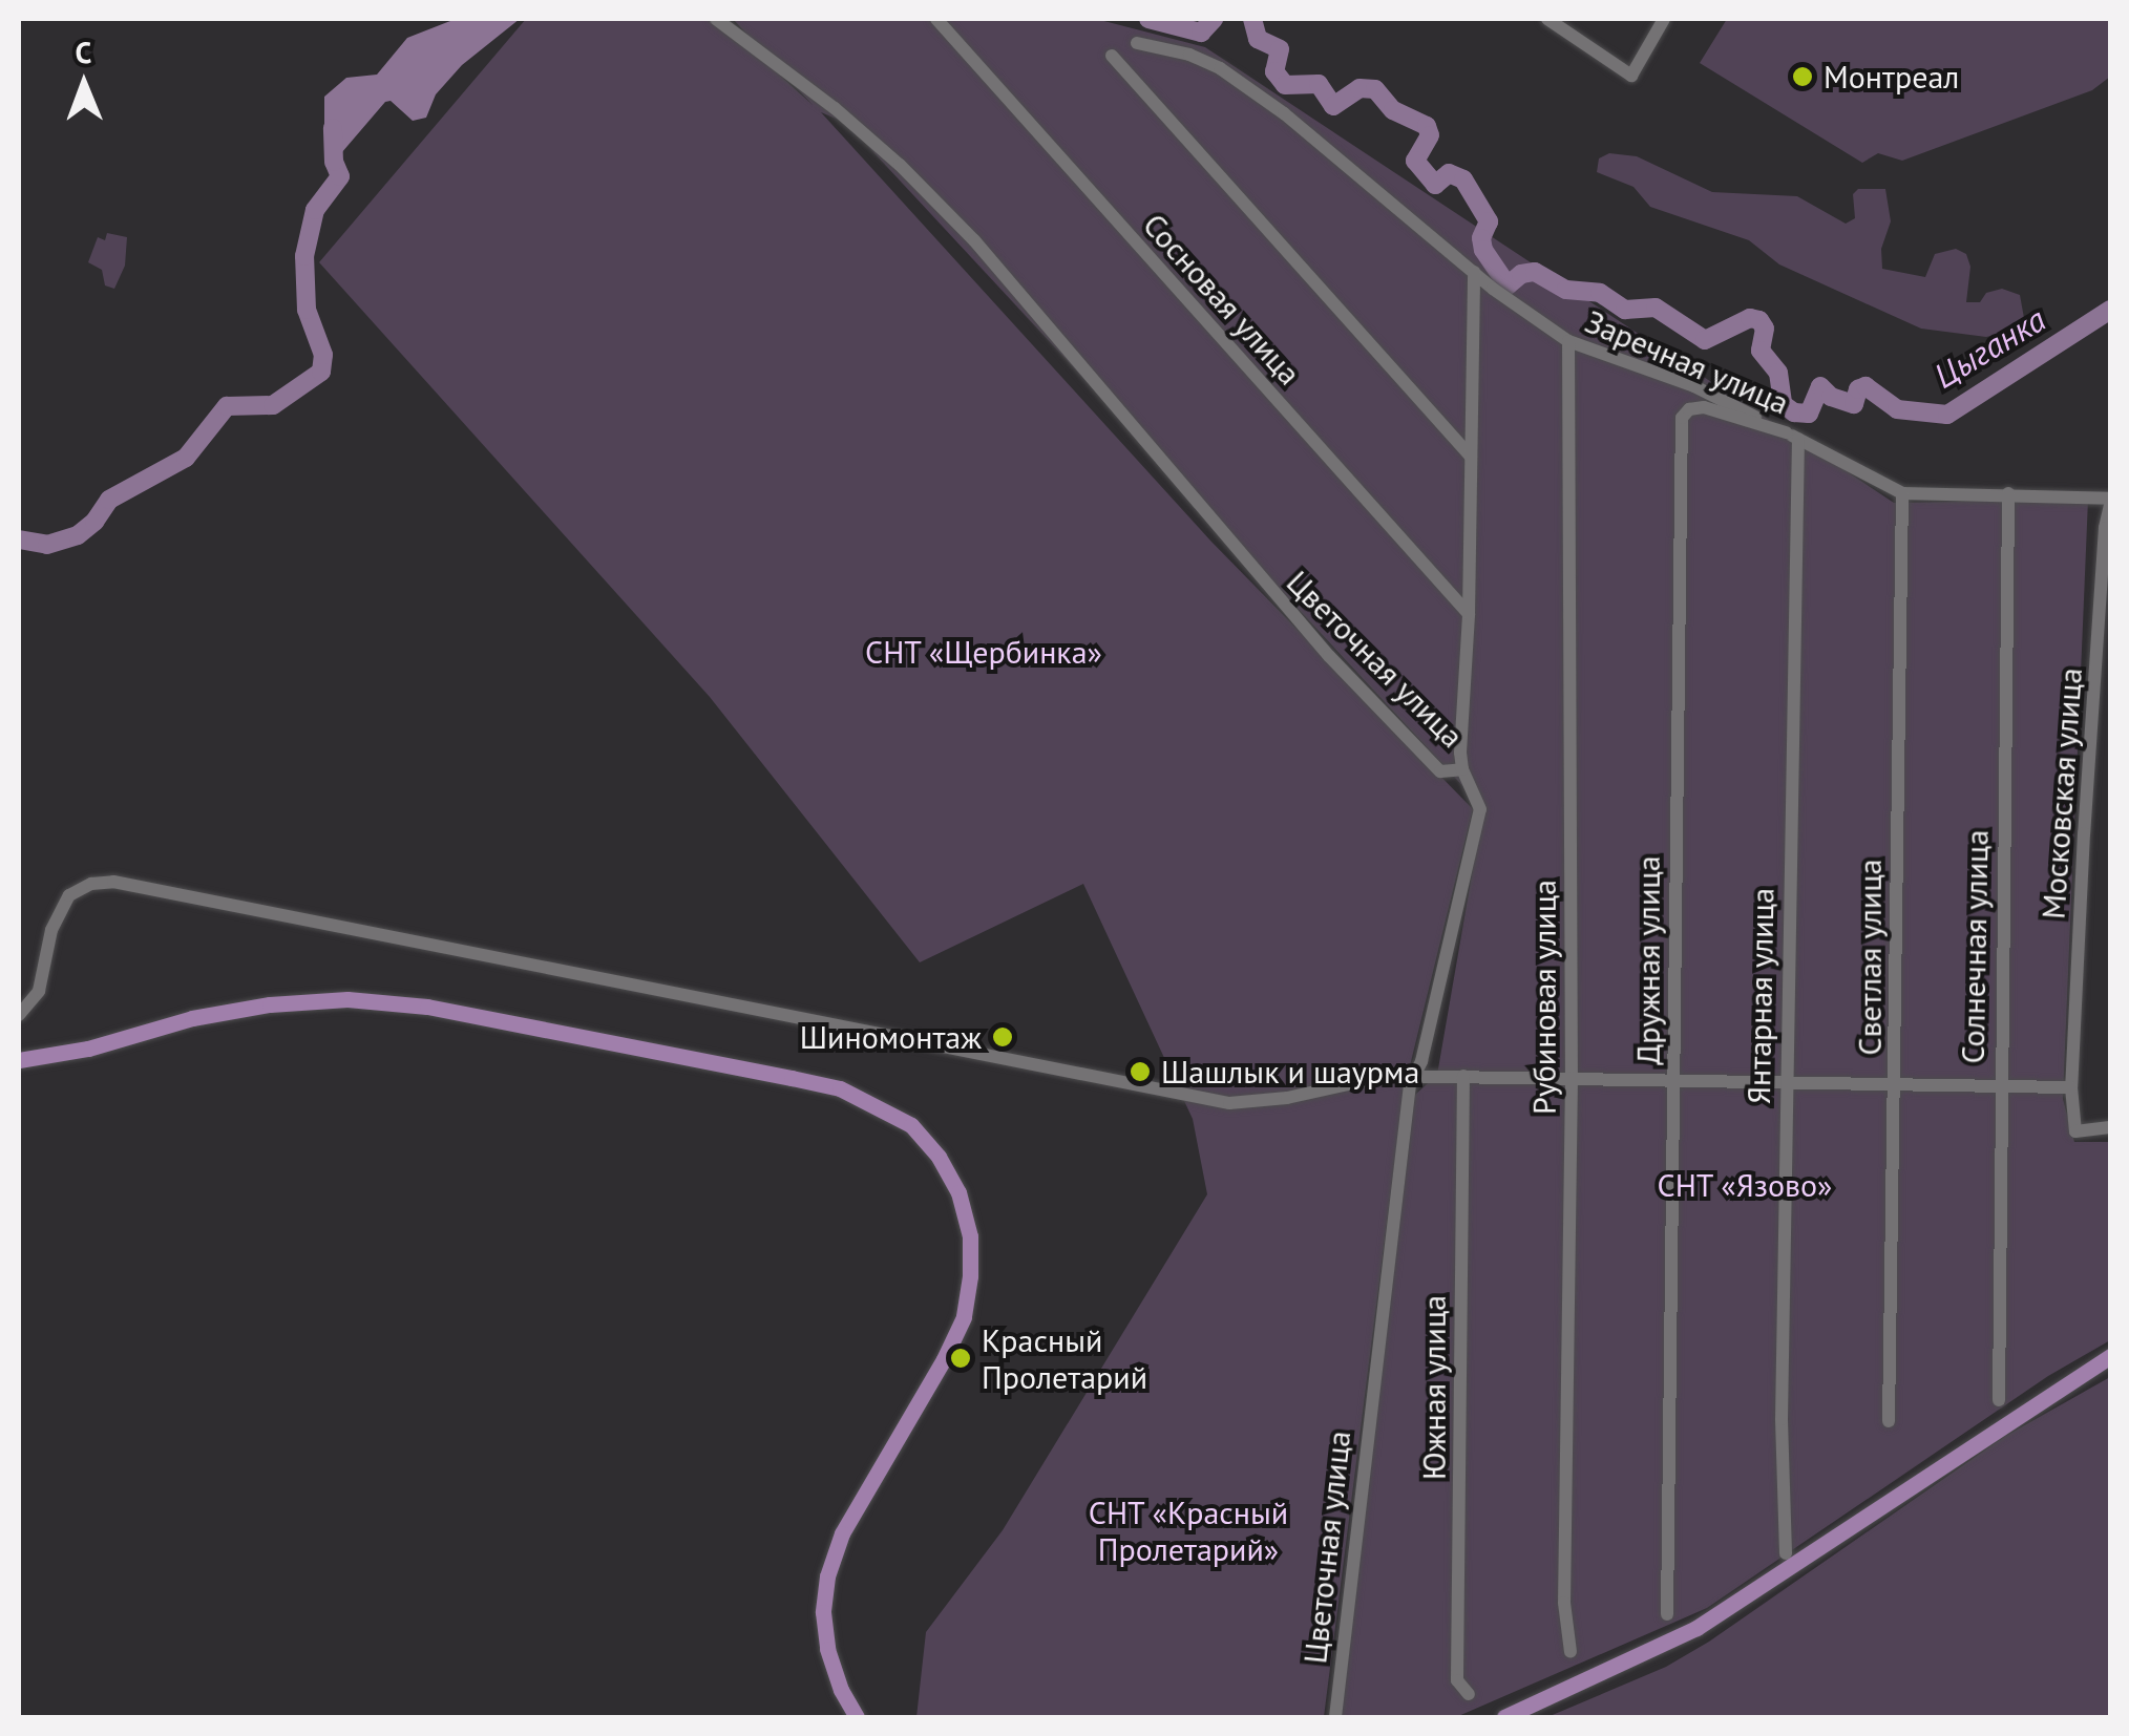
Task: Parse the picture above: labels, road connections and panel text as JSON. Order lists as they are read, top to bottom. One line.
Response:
{"streets":{"street":["Сосновая улица","Заречная улица","Цветочная улица","Московская улица","Солнечная улица","Светлая улица","Дружная улица","Янтарная улица","Рубиновая улица","Южная улица"]},"crossings":[["Заречная улица","Московская улица"],["Заречная улица","Солнечная улица"],["Заречная улица","Светлая улица"],["Заречная улица","Дружная улица"],["Заречная улица","Янтарная улица"],["Заречная улица","Рубиновая улица"],["Дружная улица","Янтарная улица"]],"water":["Цыганка"],"parks":["СНТ «Щербинка»","СНТ «Язово»","СНТ «Красный Пролетарий»"],"places":["Монтреал","Шиномонтаж","Шашлык и шаурма","Красный Пролетарий"],"north":"top"}
